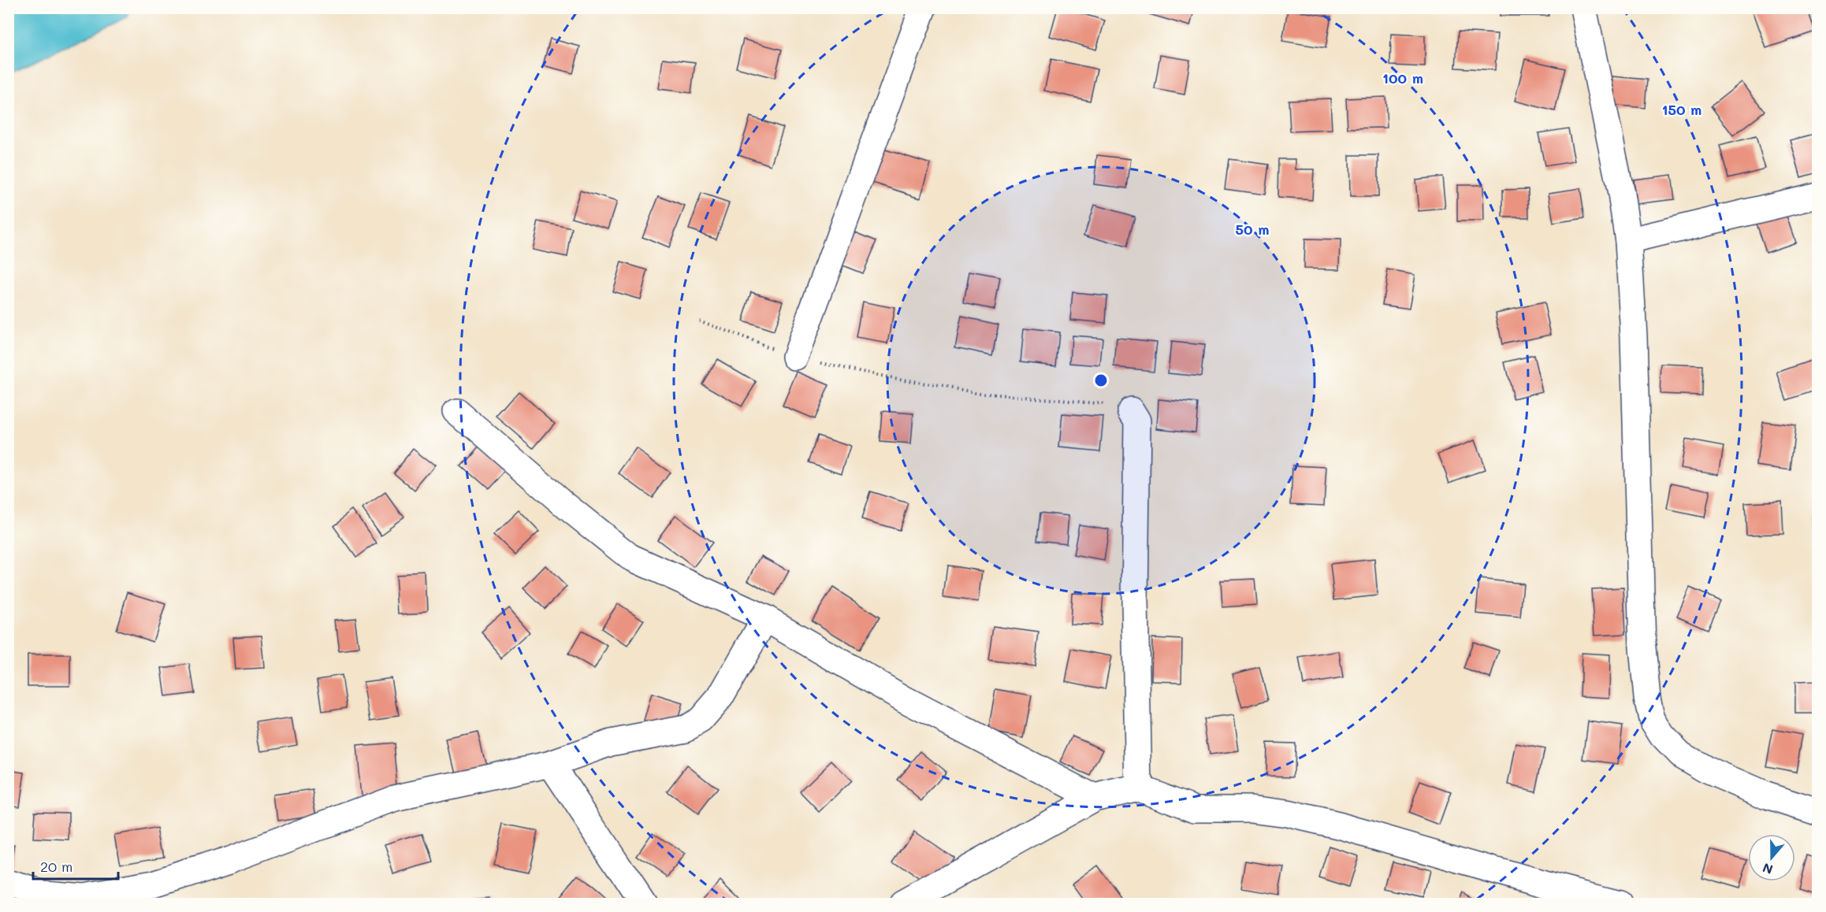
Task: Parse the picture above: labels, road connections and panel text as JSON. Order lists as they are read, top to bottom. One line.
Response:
{"scale_bar":"20 m","north":"bottom","rings":["100 m","150 m","50 m"]}
